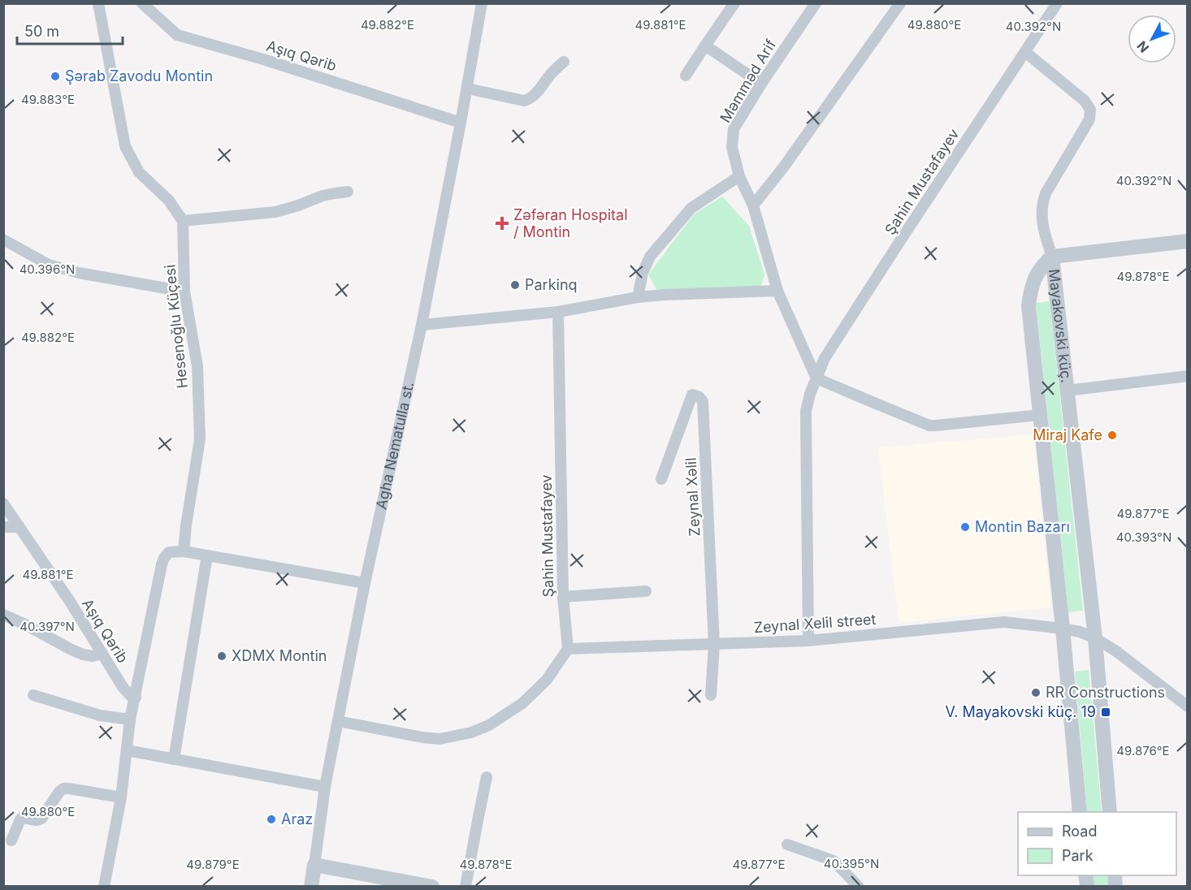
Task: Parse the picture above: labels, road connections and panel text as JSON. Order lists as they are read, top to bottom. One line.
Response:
{"streets":{"street":["Aşıq Qərib","Məmməd Arif","Şahin Mustafayev","Mayakovski küç.","Hesenoğlu Küçesi","Agha Nematulla st.","Zeynal Xəlil","Zeynal Xelil street"]},"crossings":[["Aşıq Qərib","Agha Nematulla st."],["Şahin Mustafayev","Zeynal Xelil street"],["Mayakovski küç.","Zeynal Xelil street"],["Zeynal Xəlil","Zeynal Xelil street"]],"places":{"other":["Şərab Zavodu Montin","Parkinq","Miraj Kafe","Montin Bazarı","XDMX Montin","RR Constructions","Araz"],"health":["Zəfəran Hospital / Montin"],"transit":["V. Mayakovski küç. 19"]},"legend":["Road","Park"],"scale_bar":"50 m","north":"bottom left","coordinates":["49.882°E","49.881°E","49.880°E","40.392°N","49.883°E","40.396°N","49.878°E","49.877°E","40.393°N","40.397°N","49.876°E","40.395°N","49.879°E"]}
